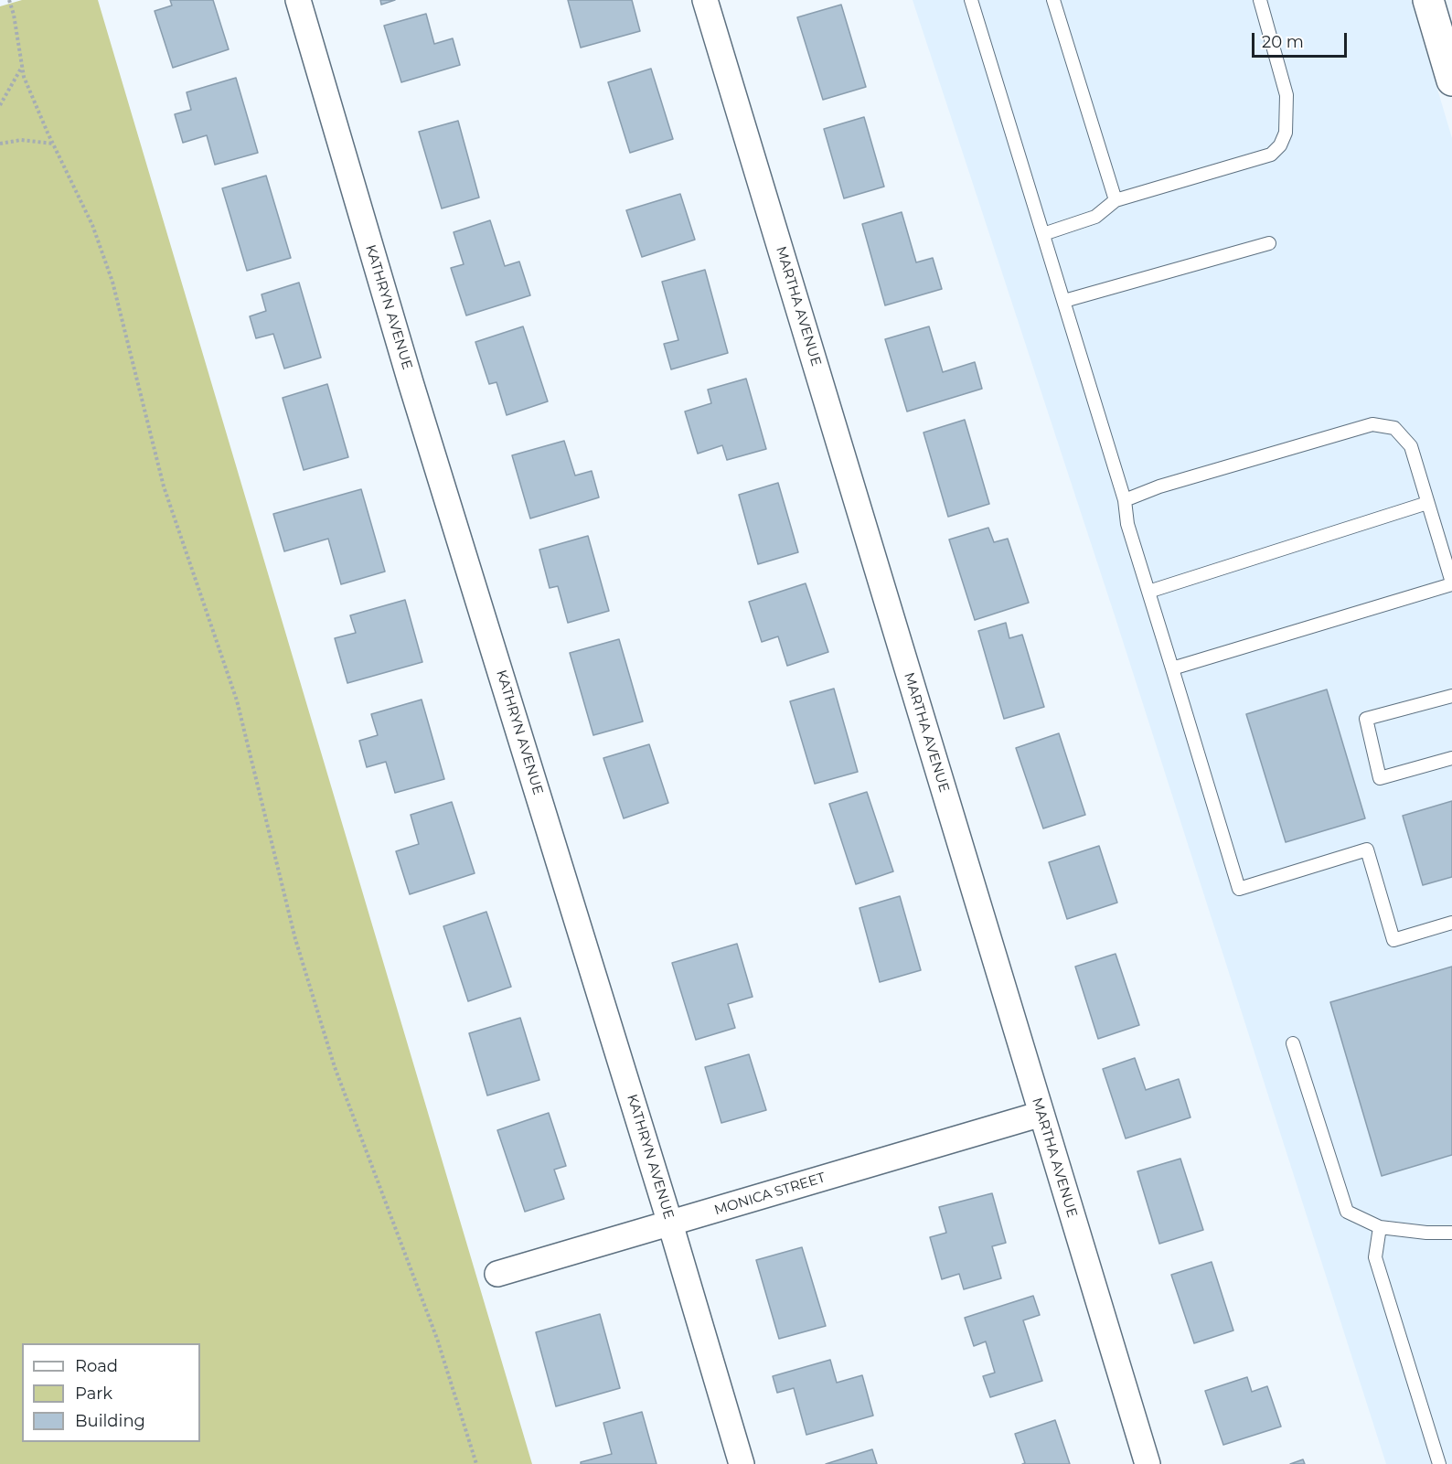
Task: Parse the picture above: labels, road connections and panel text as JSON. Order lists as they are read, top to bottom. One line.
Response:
{"streets":{"street":["MARTHA AVENUE","KATHRYN AVENUE","MONICA STREET"]},"crossings":[["MARTHA AVENUE","MONICA STREET"],["KATHRYN AVENUE","MONICA STREET"]],"legend":["Road","Park","Building"],"scale_bar":"20 m"}
